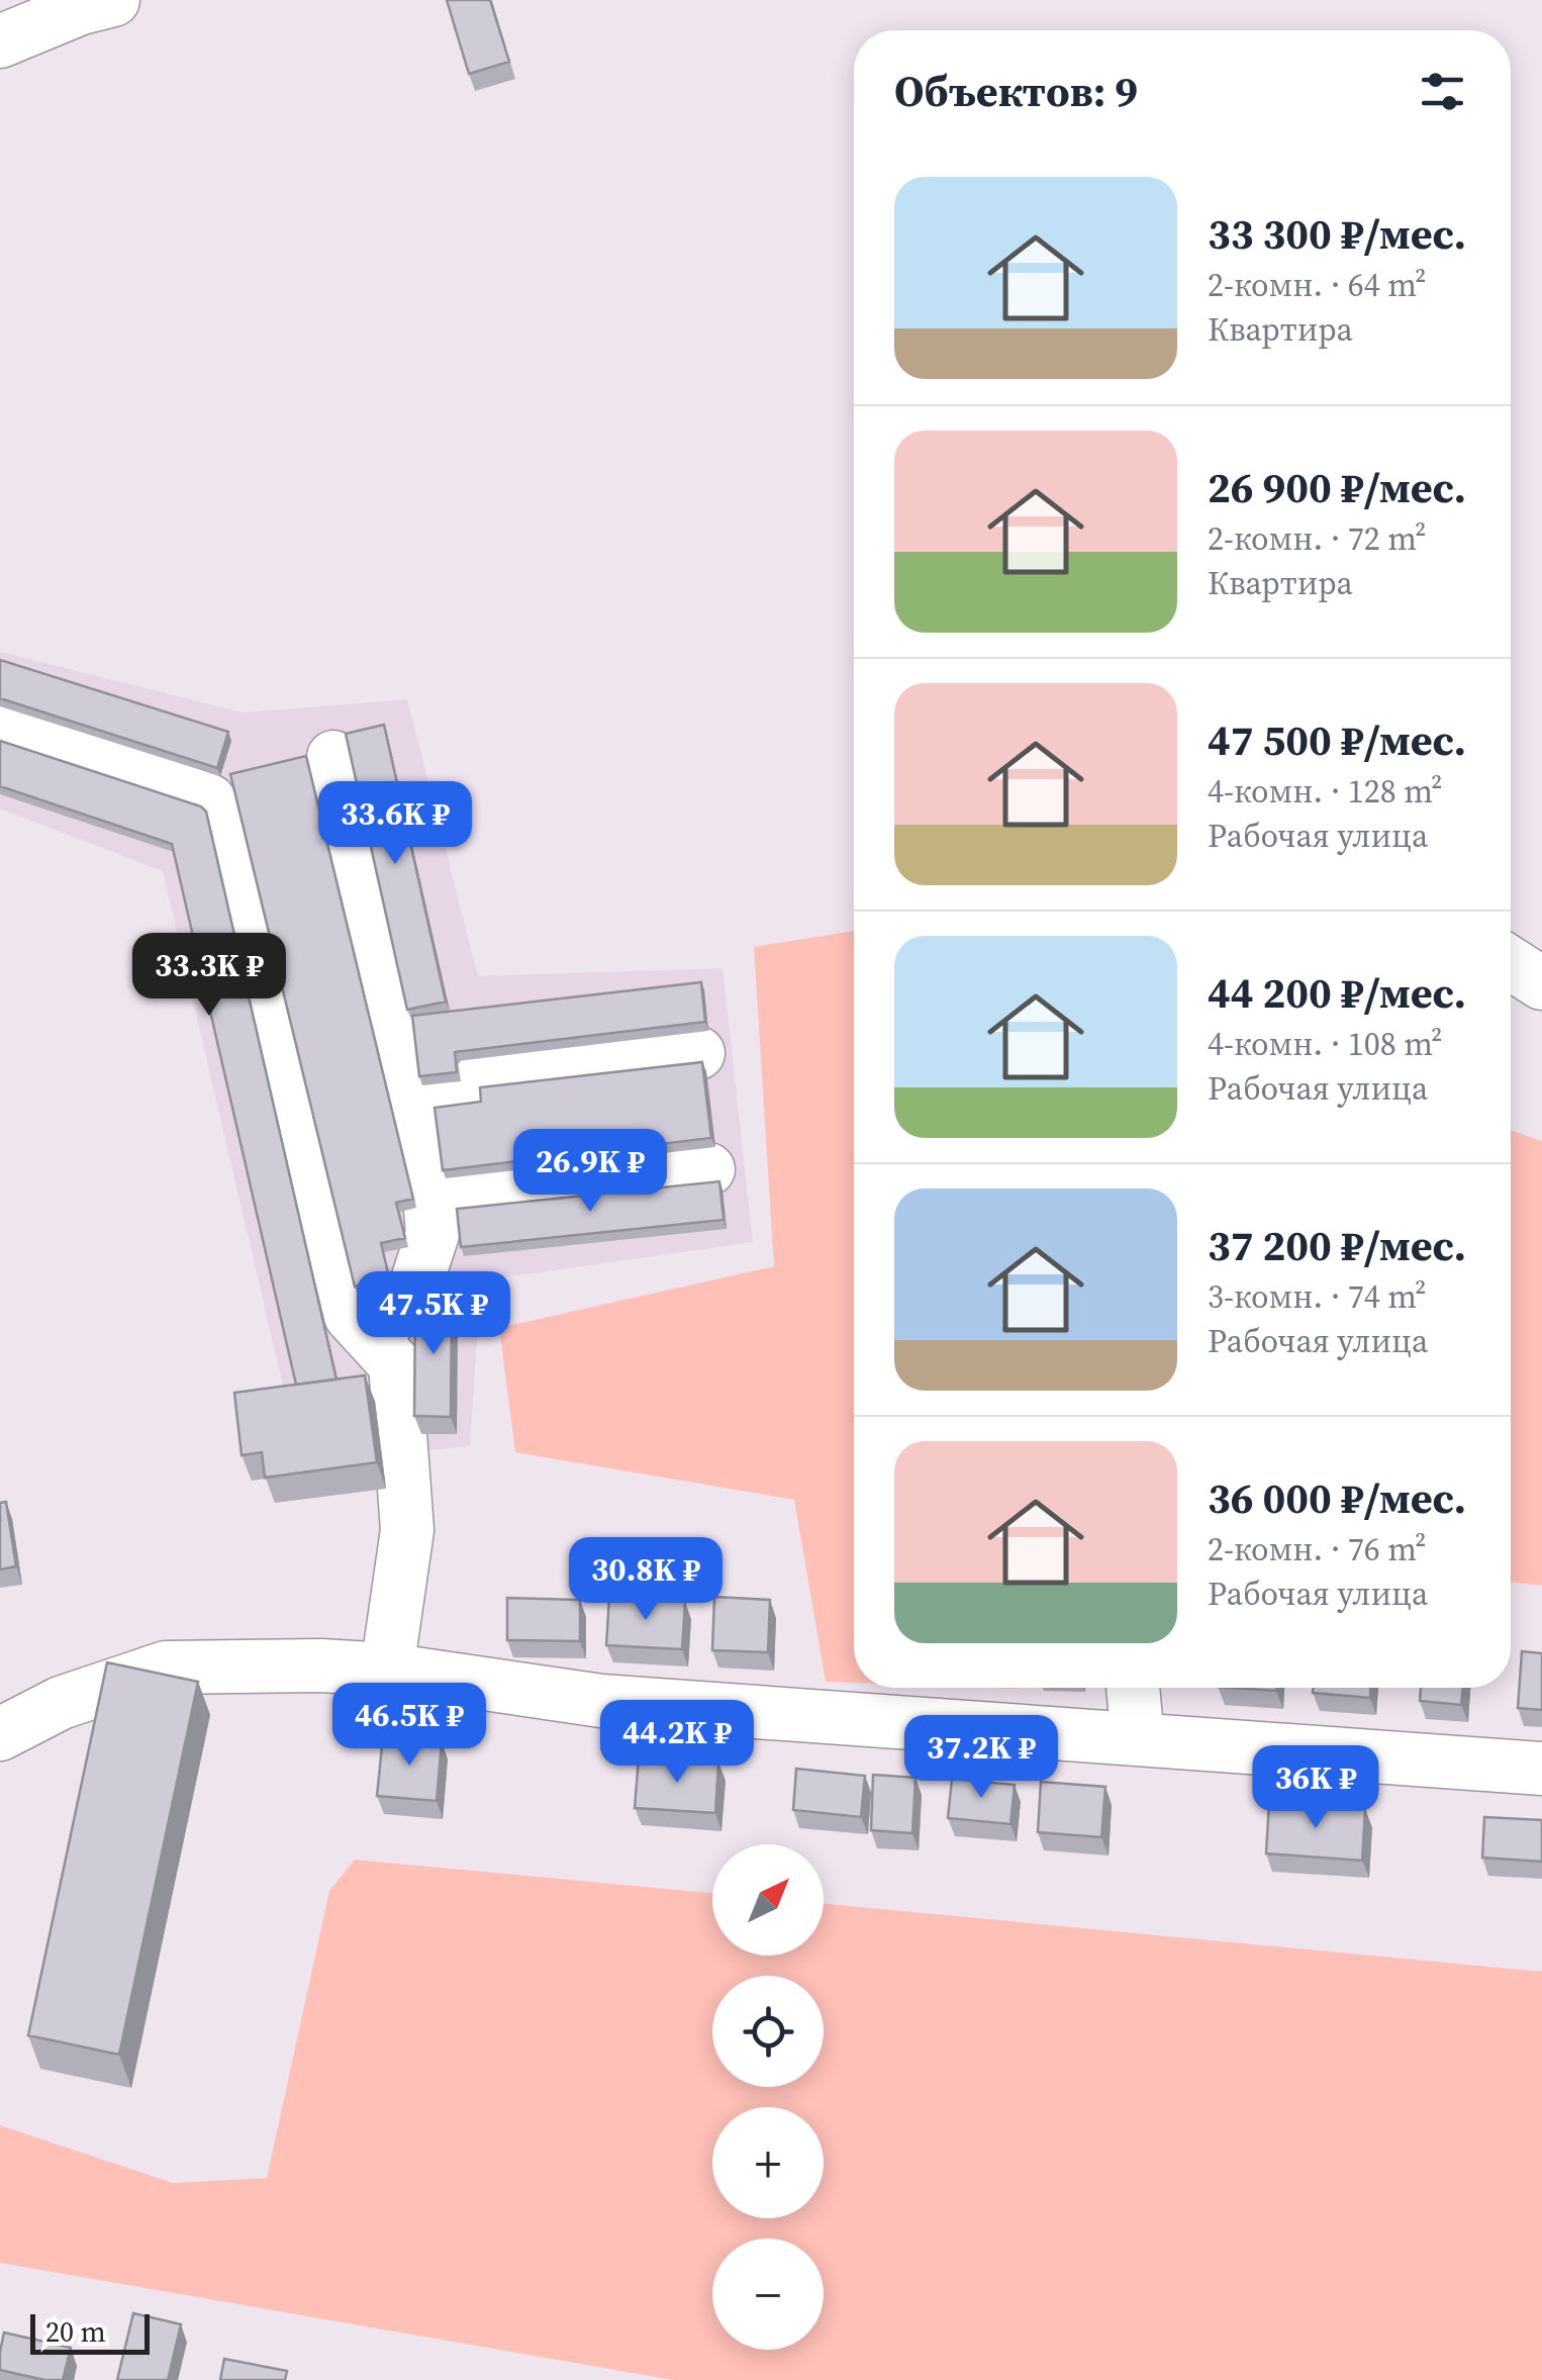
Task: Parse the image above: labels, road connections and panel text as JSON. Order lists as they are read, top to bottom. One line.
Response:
{"scale_bar":"20 m","north":"top right","page":{"heading":"Объектов: 9","list":[{"name":"33 300 ₽/мес.","note":"2-комн. · 64 m² · Квартира"},{"name":"26 900 ₽/мес.","note":"2-комн. · 72 m² · Квартира"},{"name":"47 500 ₽/мес.","note":"4-комн. · 128 m² · Рабочая улица"},{"name":"44 200 ₽/мес.","note":"4-комн. · 108 m² · Рабочая улица"},{"name":"37 200 ₽/мес.","note":"3-комн. · 74 m² · Рабочая улица"},{"name":"36 000 ₽/мес.","note":"2-комн. · 76 m² · Рабочая улица"}],"price":["33.6K ₽","33.3K ₽","26.9K ₽","47.5K ₽","30.8K ₽","46.5K ₽","44.2K ₽","37.2K ₽","36K ₽"],"map_buttons":["+","−"],"scale":"20 m"}}
